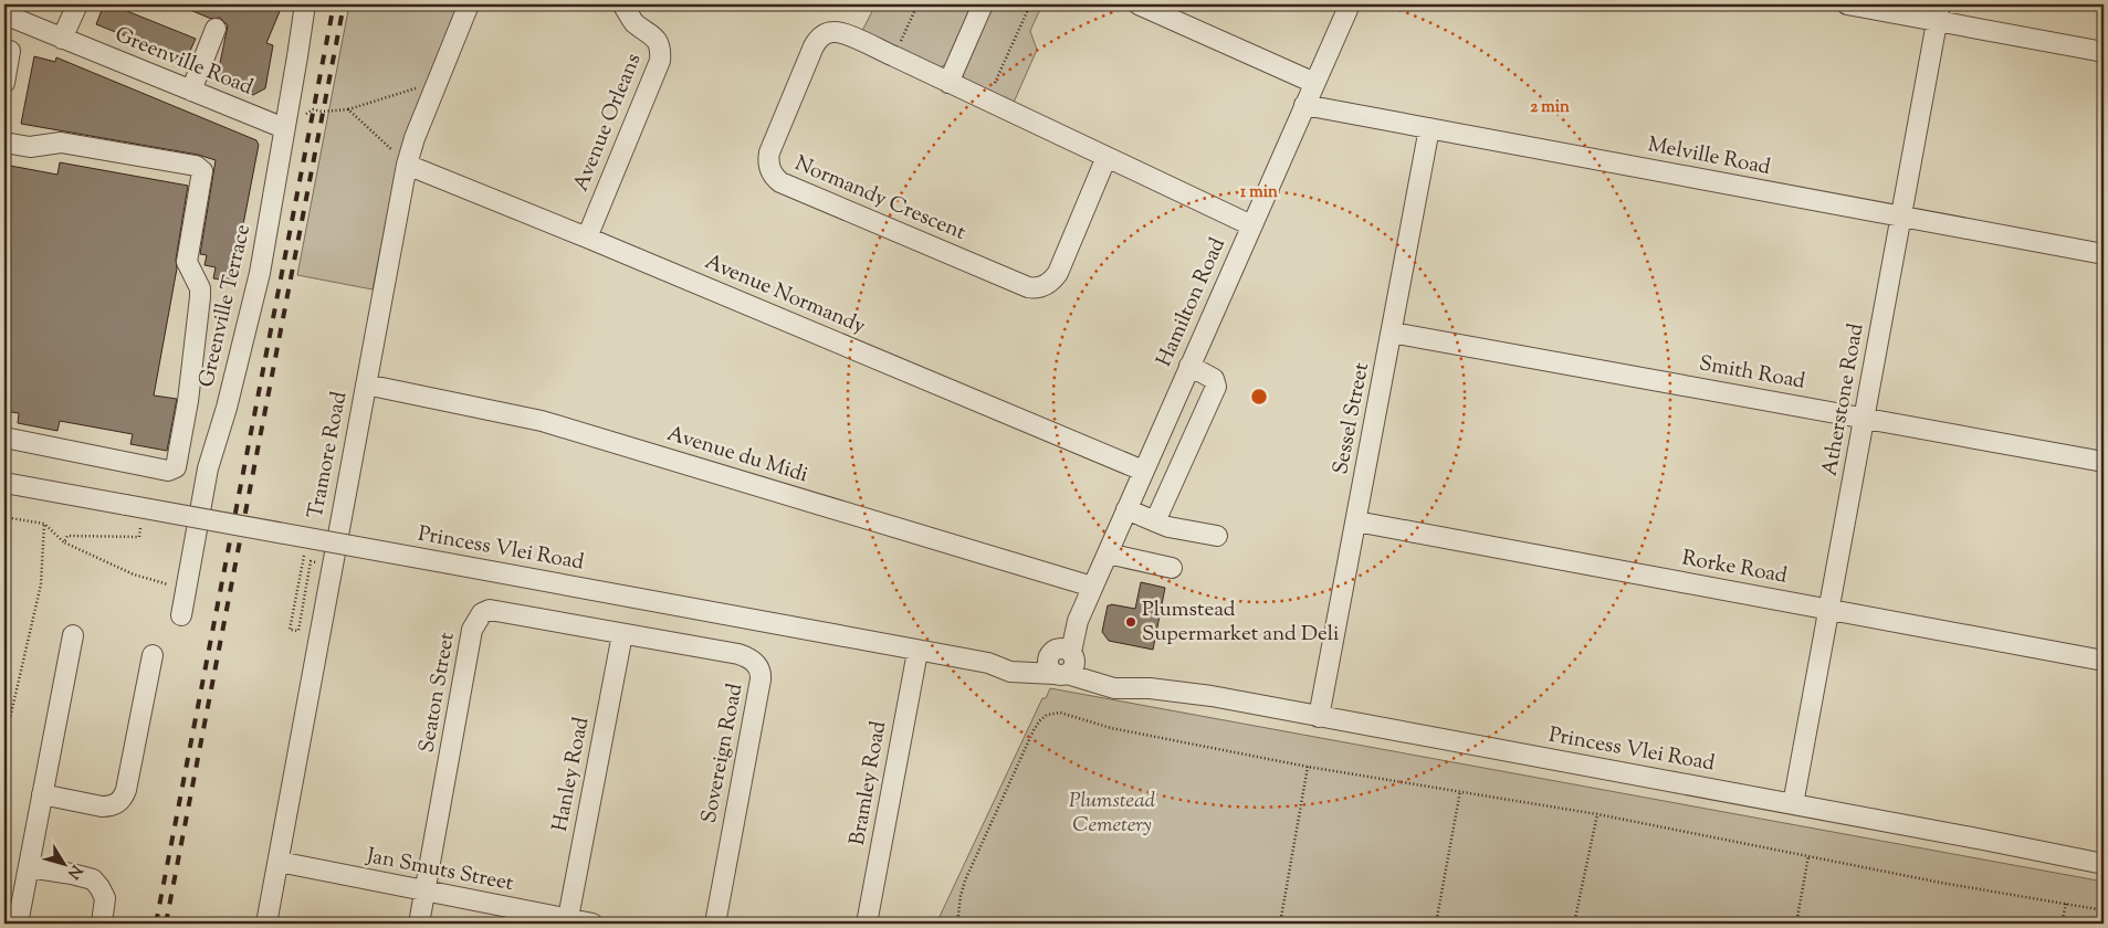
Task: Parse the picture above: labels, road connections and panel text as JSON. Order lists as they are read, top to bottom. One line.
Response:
{"streets":{"street":["Greenville Road","Avenue Orleans","Melville Road","Normandy Crescent","Avenue Normandy","Hamilton Road","Greenville Terrace","Smith Road","Atherstone Road","Sessel Street","Tramore Road","Avenue du Midi","Princess Vlei Road","Rorke Road","Seaton Street","Sovereign Road","Hanley Road","Bramley Road","Jan Smuts Street"]},"crossings":[["Greenville Road","Greenville Terrace"],["Avenue Orleans","Avenue Normandy"],["Melville Road","Hamilton Road"],["Melville Road","Atherstone Road"],["Melville Road","Sessel Street"],["Normandy Crescent","Hamilton Road"],["Avenue Normandy","Hamilton Road"],["Avenue Normandy","Tramore Road"],["Hamilton Road","Avenue du Midi"],["Hamilton Road","Princess Vlei Road"],["Smith Road","Atherstone Road"],["Smith Road","Sessel Street"],["Atherstone Road","Princess Vlei Road"],["Atherstone Road","Rorke Road"],["Sessel Street","Princess Vlei Road"],["Sessel Street","Rorke Road"],["Tramore Road","Avenue du Midi"],["Tramore Road","Jan Smuts Street"],["Princess Vlei Road","Bramley Road"],["Seaton Street","Sovereign Road"],["Seaton Street","Hanley Road"],["Seaton Street","Jan Smuts Street"],["Sovereign Road","Hanley Road"],["Hanley Road","Jan Smuts Street"]],"parks":["Plumstead Cemetery"],"places":["Plumstead Supermarket and Deli"],"north":"bottom right","rings":["2 min","1 min"]}
